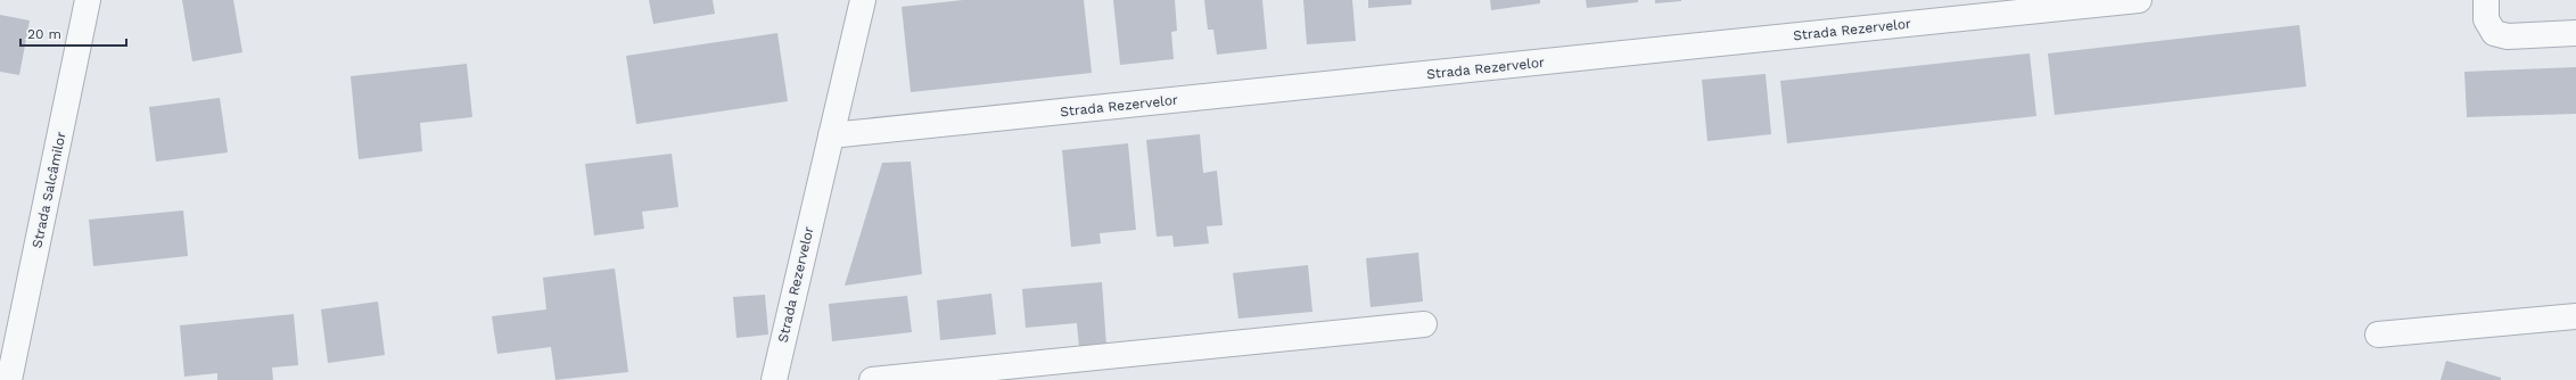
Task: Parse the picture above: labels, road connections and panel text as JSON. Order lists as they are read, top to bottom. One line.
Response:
{"streets":{"street":["Strada Rezervelor","Strada Salcâmilor"]},"scale_bar":"20 m"}
